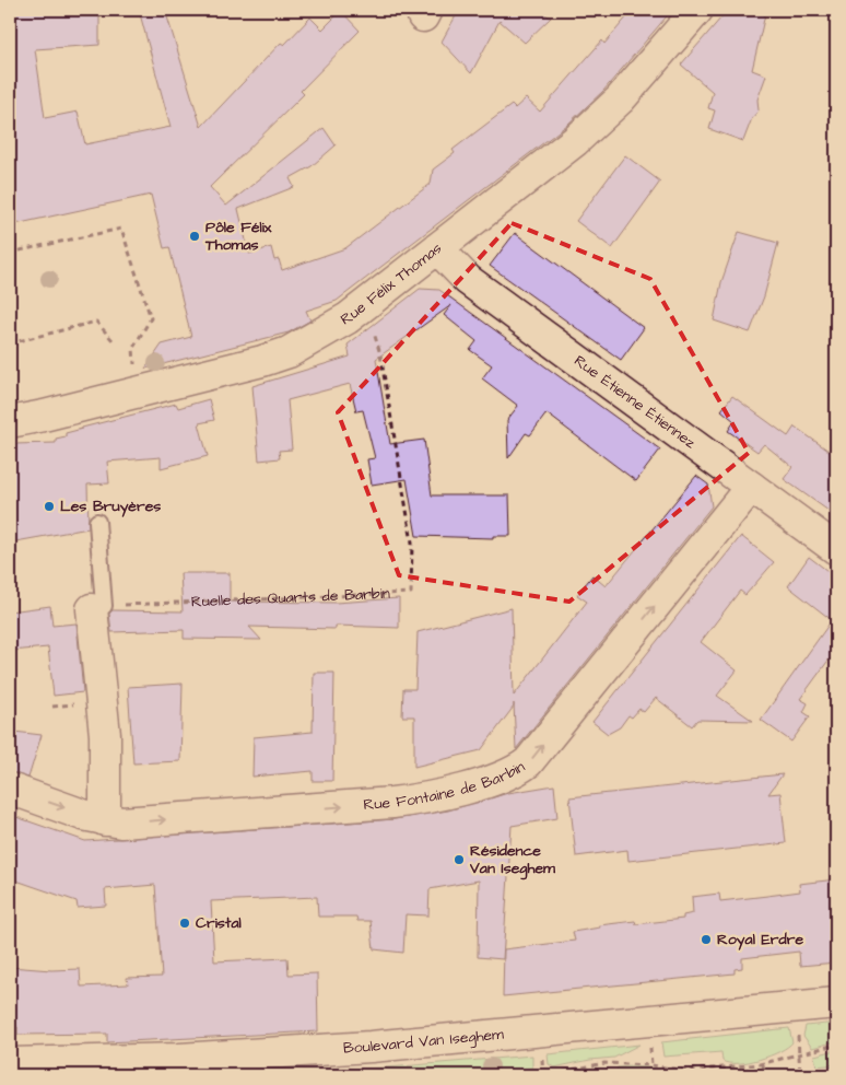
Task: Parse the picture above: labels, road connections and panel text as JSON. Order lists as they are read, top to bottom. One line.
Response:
{"streets":{"street":["Rue Félix Thomas","Rue Étienne Étiennez","Rue Fontaine de Barbin","Boulevard Van Iseghem"],"path":["Ruelle des Quarts de Barbin"]},"crossings":[["Rue Félix Thomas","Rue Étienne Étiennez"],["Rue Félix Thomas","Ruelle des Quarts de Barbin"],["Rue Étienne Étiennez","Rue Fontaine de Barbin"]],"one_way":["Rue Fontaine de Barbin"],"places":["Pôle Félix Thomas","Les Bruyères","Résidence Van Iseghem","Cristal","Royal Erdre"]}
